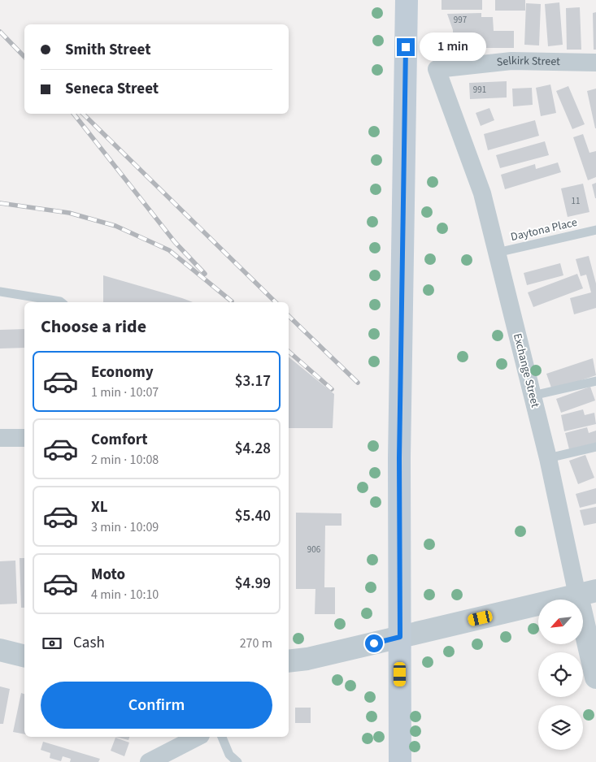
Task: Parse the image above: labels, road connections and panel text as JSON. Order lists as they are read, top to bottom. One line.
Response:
{"streets":{"street":["Selkirk Street","Exchange Street"],"lane":["Daytona Place"]},"crossings":[["Selkirk Street","Exchange Street"],["Daytona Place","Exchange Street"]],"house_numbers":["997","991","11","906"],"north":"bottom left","page":{"banner":["Smith Street","Seneca Street"],"bubble":"1 min","heading":"Choose a ride","list":[{"name":"Economy","note":"1 min · 10:07","value":"$3.17"},{"name":"Comfort","note":"2 min · 10:08","value":"$4.28"},{"name":"XL","note":"3 min · 10:09","value":"$5.40"},{"name":"Moto","note":"4 min · 10:10","value":"$4.99"}],"pay":["Cash","270 m"],"buttons":"Confirm"}}
